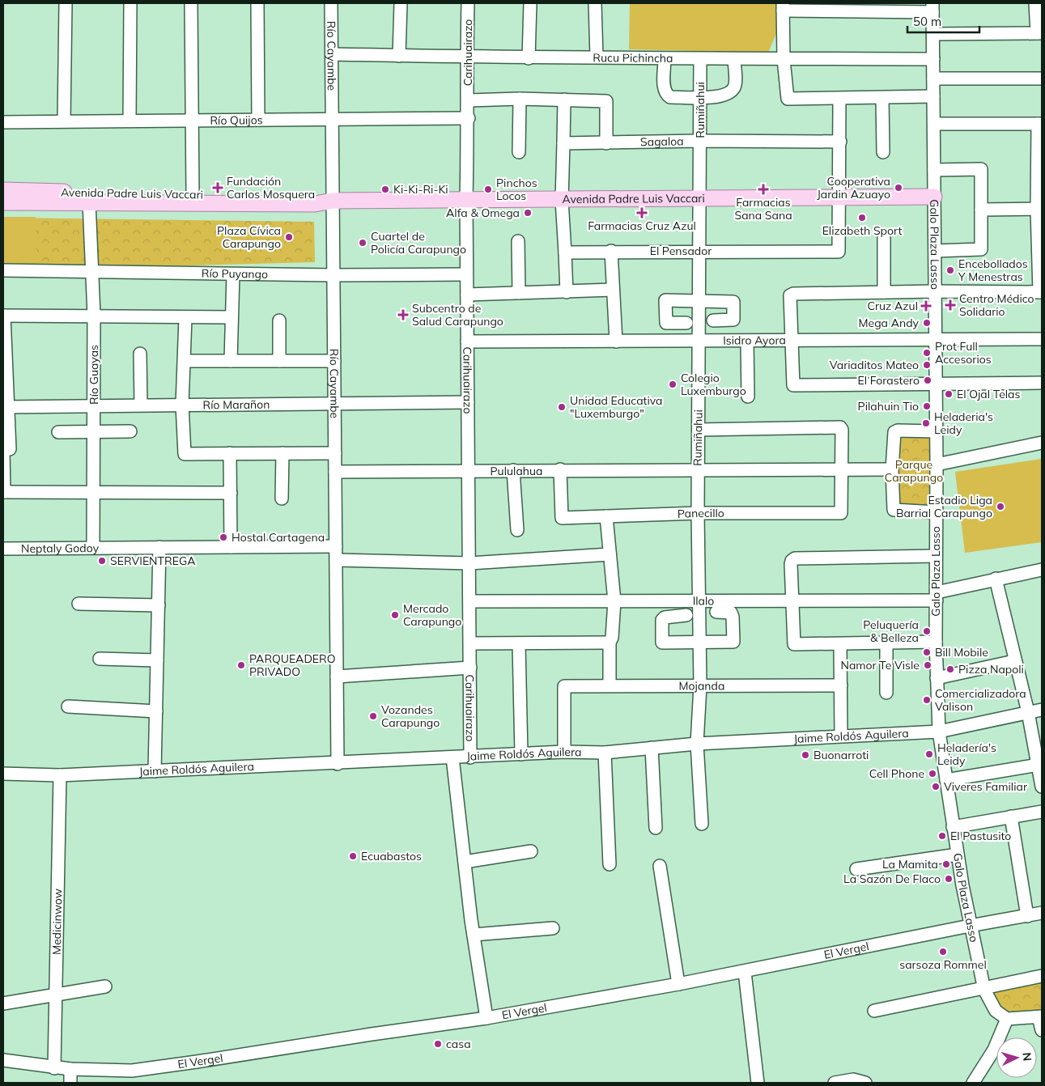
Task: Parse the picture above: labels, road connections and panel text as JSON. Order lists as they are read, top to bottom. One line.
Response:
{"streets":{"main road":["Avenida Padre Luis Vaccari"],"street":["Carihuairazo","Río Cayambe","Rucu Pichincha","Rumiñahui","Río Quijos","Sagaloa","Galo Plaza Lasso","El Pensador","Río Puyango","Isidro Ayora","Río Guayas","Río Marañon","Pululahua","Panecillo","Neptaly Godoy","Ilalo","Mojanda","Jaime Roldós Aguilera","Medicinwow","El Vergel"]},"crossings":[["Carihuairazo","Rucu Pichincha"],["Carihuairazo","Río Quijos"],["Carihuairazo","Avenida Padre Luis Vaccari"],["Carihuairazo","Río Puyango"],["Carihuairazo","Isidro Ayora"],["Carihuairazo","Río Marañon"],["Carihuairazo","Pululahua"],["Carihuairazo","Ilalo"],["Carihuairazo","Jaime Roldós Aguilera"],["Río Cayambe","Rucu Pichincha"],["Río Cayambe","Río Quijos"],["Río Cayambe","Avenida Padre Luis Vaccari"],["Río Cayambe","Río Puyango"],["Río Cayambe","Río Marañon"],["Río Cayambe","Pululahua"],["Río Cayambe","Neptaly Godoy"],["Río Cayambe","Jaime Roldós Aguilera"],["Rucu Pichincha","Rumiñahui"],["Rucu Pichincha","Galo Plaza Lasso"],["Rumiñahui","Sagaloa"],["Rumiñahui","Avenida Padre Luis Vaccari"],["Rumiñahui","El Pensador"],["Rumiñahui","Isidro Ayora"],["Rumiñahui","Pululahua"],["Rumiñahui","Panecillo"],["Rumiñahui","Ilalo"],["Rumiñahui","Mojanda"],["Rumiñahui","Jaime Roldós Aguilera"],["Avenida Padre Luis Vaccari","Galo Plaza Lasso"],["Avenida Padre Luis Vaccari","El Pensador"],["Avenida Padre Luis Vaccari","Río Guayas"],["Galo Plaza Lasso","Isidro Ayora"],["Galo Plaza Lasso","Ilalo"],["Galo Plaza Lasso","Jaime Roldós Aguilera"],["Galo Plaza Lasso","El Vergel"],["Río Puyango","Río Guayas"],["Río Guayas","Río Marañon"],["Río Guayas","Neptaly Godoy"],["Pululahua","Panecillo"],["Mojanda","Jaime Roldós Aguilera"],["Jaime Roldós Aguilera","Medicinwow"],["Medicinwow","El Vergel"]],"parks":["Parque Carapungo"],"places":{"health":["Fundación Carlos Mosquera","Farmacias Sana Sana","Farmacias Cruz Azul","Centro Médico Solidario","Cruz Azul","Subcentro de Salud Carapungo"],"other":["Cooperativa Jardin Azuayo","Ki-Ki-Ri-Ki","Pinchos Locos","Alfa & Omega","Elizabeth Sport","Plaza Cívica Carapungo","Cuartel de Policía Carapungo","Encebollados Y Menestras","Mega Andy","Prot Full Accesorios","Variaditos Mateo","El Forastero","Colegio Luxemburgo","El Ojal Telas","Pilahuin Tio","Unidad Educativa \"Luxemburgo\"","Heladeria's Leidy","Estadio Liga Barrial Carapungo","Hostal Cartagena","SERVIENTREGA","Mercado Carapungo","Peluquería & Belleza","Bill Mobile","PARQUEADERO PRIVADO","Namor Te Visle","Pizza Napoli","Comercializadora Valison","Vozandes Carapungo","Heladería's Leidy","Buonarroti","Cell Phone","Viveres Familiar","El Pastusito","Ecuabastos","La Mamita","La Sazón De Flaco","sarsoza Rommel","casa"]},"scale_bar":"50 m","north":"right"}
